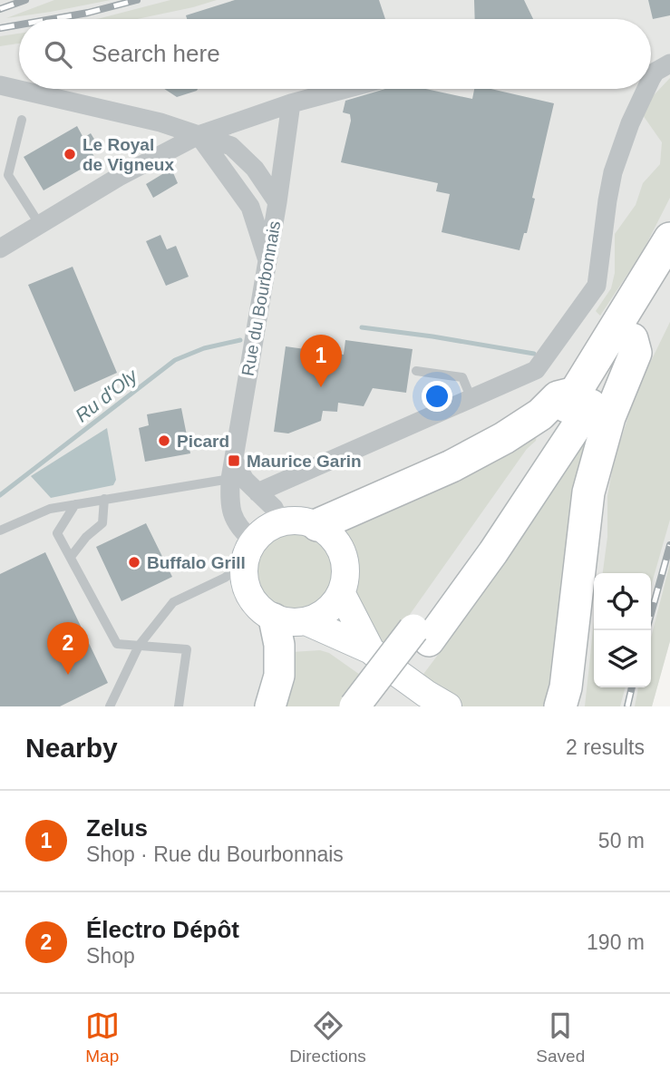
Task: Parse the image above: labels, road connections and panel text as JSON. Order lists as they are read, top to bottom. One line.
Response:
{"streets":{"street":["Rue du Bourbonnais"]},"water":["Ru d'Oly"],"places":{"other":["Le Royal de Vigneux","Picard","Buffalo Grill"],"transit":["Maurice Garin"]},"page":{"search":"Search here","pins":["1","2"],"heading":["Nearby","2 results"],"list":[{"mark":"1","name":"Zelus","note":"Shop · Rue du Bourbonnais","value":"50 m"},{"mark":"2","name":"Électro Dépôt","note":"Shop","value":"190 m"}],"nav":["Map","Directions","Saved"]}}
